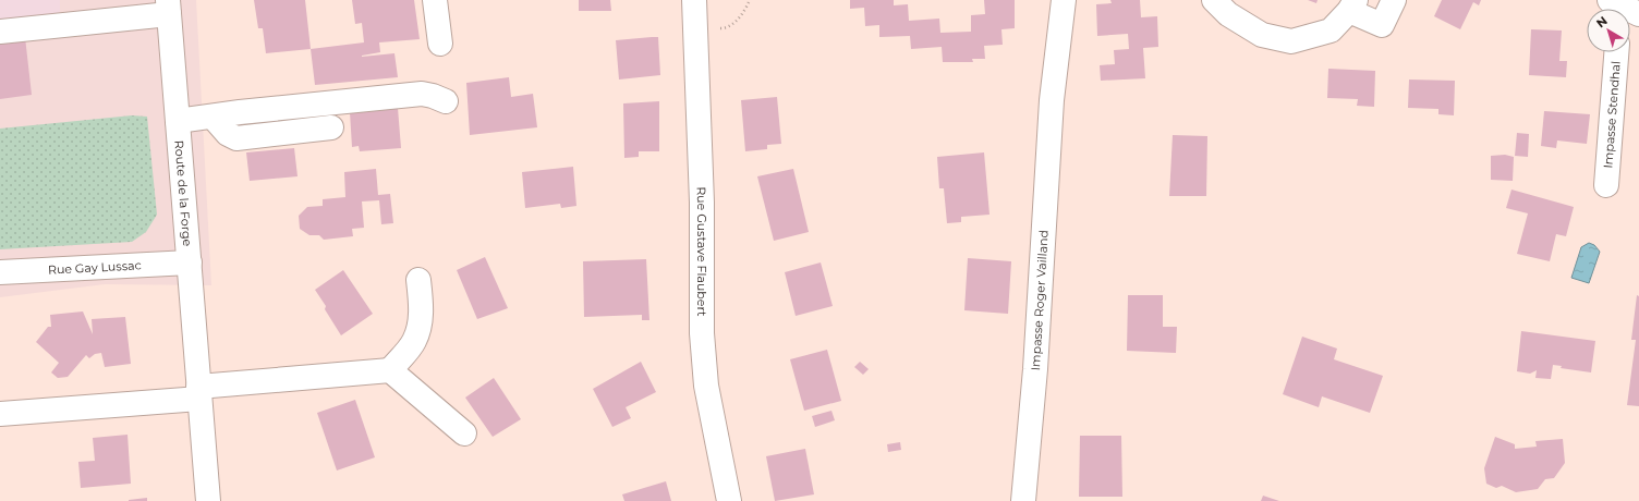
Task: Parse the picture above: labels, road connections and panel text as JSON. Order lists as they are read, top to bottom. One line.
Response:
{"streets":{"street":["Impasse Stendhal","Route de la Forge","Rue Gustave Flaubert","Rue Gay Lussac","Impasse Roger Vailland"]},"crossings":[["Route de la Forge","Rue Gay Lussac"]],"north":"top left"}
